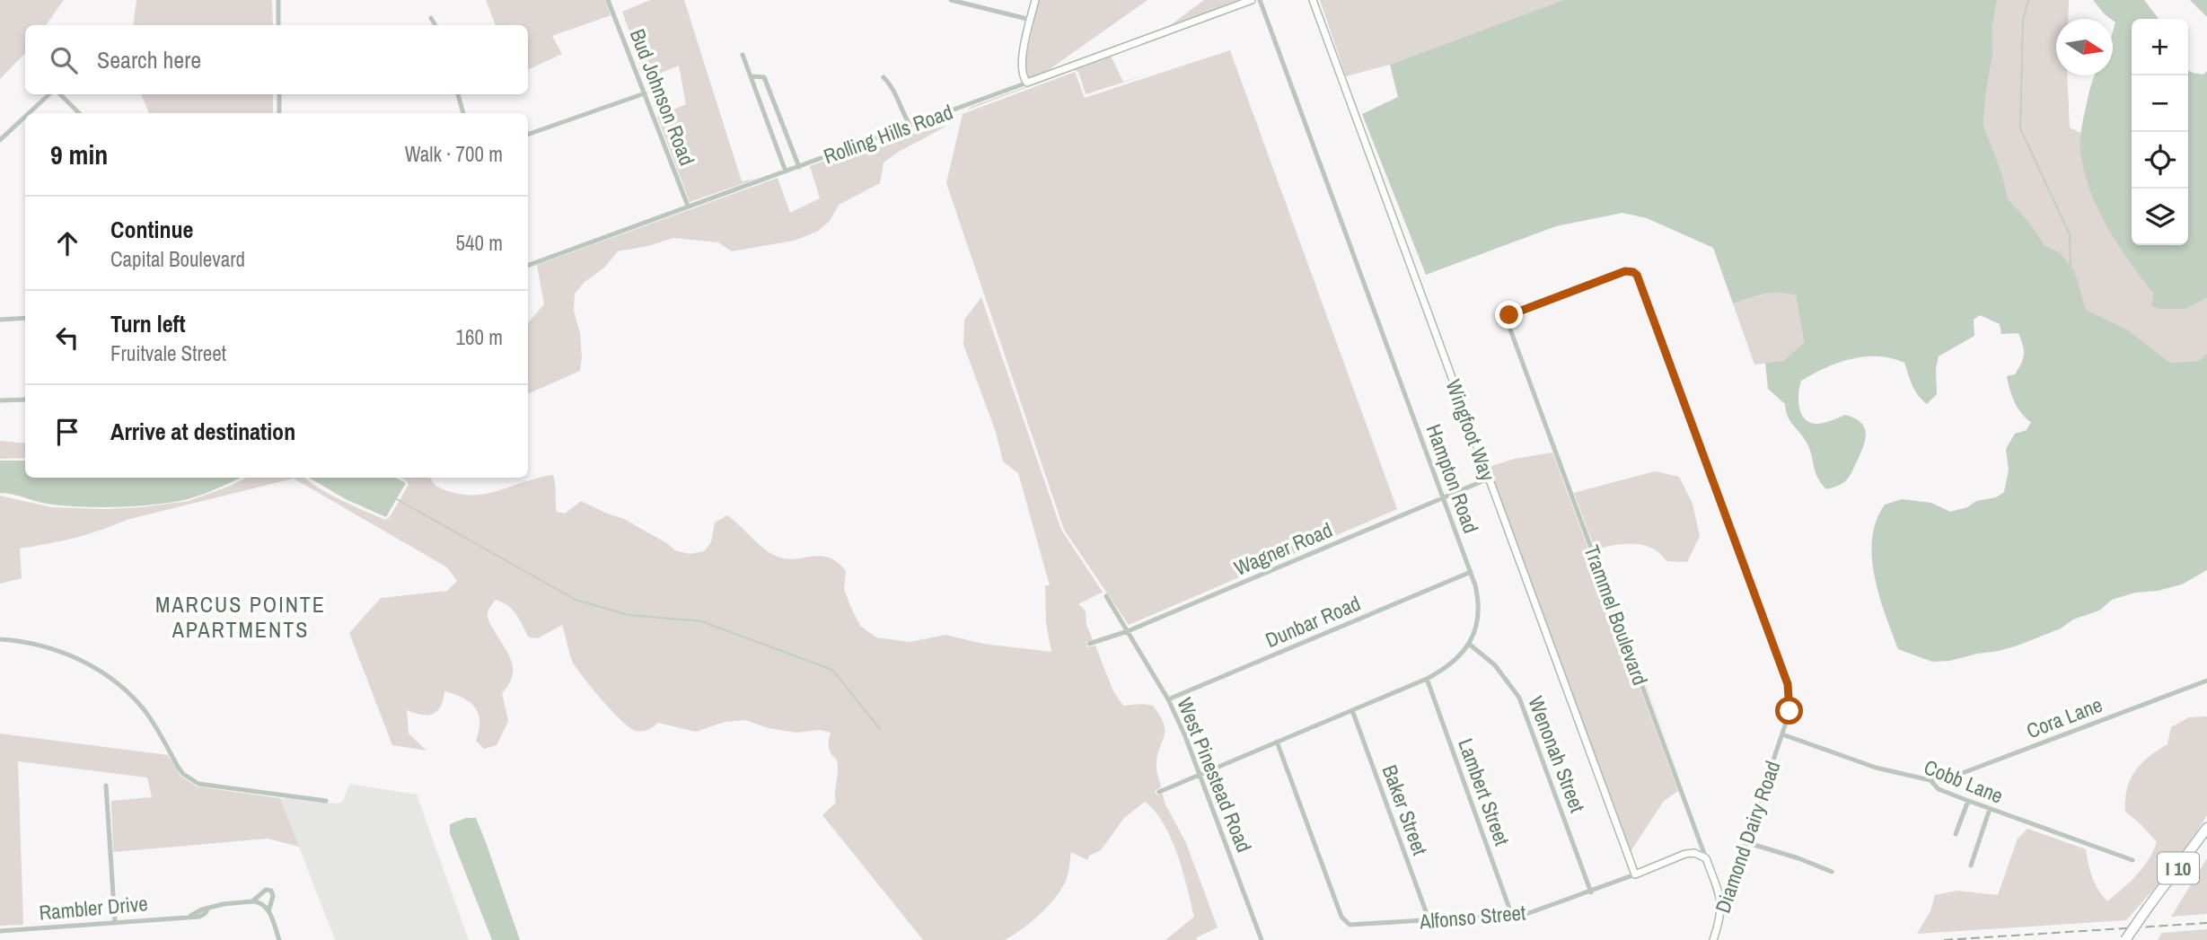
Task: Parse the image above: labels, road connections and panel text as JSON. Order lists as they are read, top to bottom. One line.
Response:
{"streets":{"highway":["I 10"],"street":["Bud Johnson Road","Rolling Hills Road","Wingfoot Way","Hampton Road","Wagner Road","Trammel Boulevard","Dunbar Road","Cora Lane","Wenonah Street","West Pinestead Road","Cobb Lane","Lambert Street","Baker Street","Diamond Dairy Road","Rambler Drive","Alfonso Street"]},"crossings":[["Bud Johnson Road","Rolling Hills Road"],["Wingfoot Way","Wagner Road"],["Wingfoot Way","Alfonso Street"],["Hampton Road","Wagner Road"],["Hampton Road","Dunbar Road"],["Hampton Road","Wenonah Street"],["Hampton Road","West Pinestead Road"],["Hampton Road","Lambert Street"],["Hampton Road","Baker Street"],["Hampton Road","Alfonso Street"],["Wagner Road","West Pinestead Road"],["Trammel Boulevard","Diamond Dairy Road"],["Trammel Boulevard","Alfonso Street"],["Dunbar Road","West Pinestead Road"],["Cora Lane","Cobb Lane"],["Wenonah Street","Alfonso Street"],["Cobb Lane","Diamond Dairy Road"],["Lambert Street","Alfonso Street"],["Baker Street","Alfonso Street"]],"districts":["MARCUS POINTE APARTMENTS"],"north":"right","page":{"map_buttons":["+","−"],"search":"Search here","heading":["9 min","Walk · 700 m"],"list":[["Continue","Capital Boulevard","540 m"],["Turn left","Fruitvale Street","160 m"],"Arrive at destination"]}}
